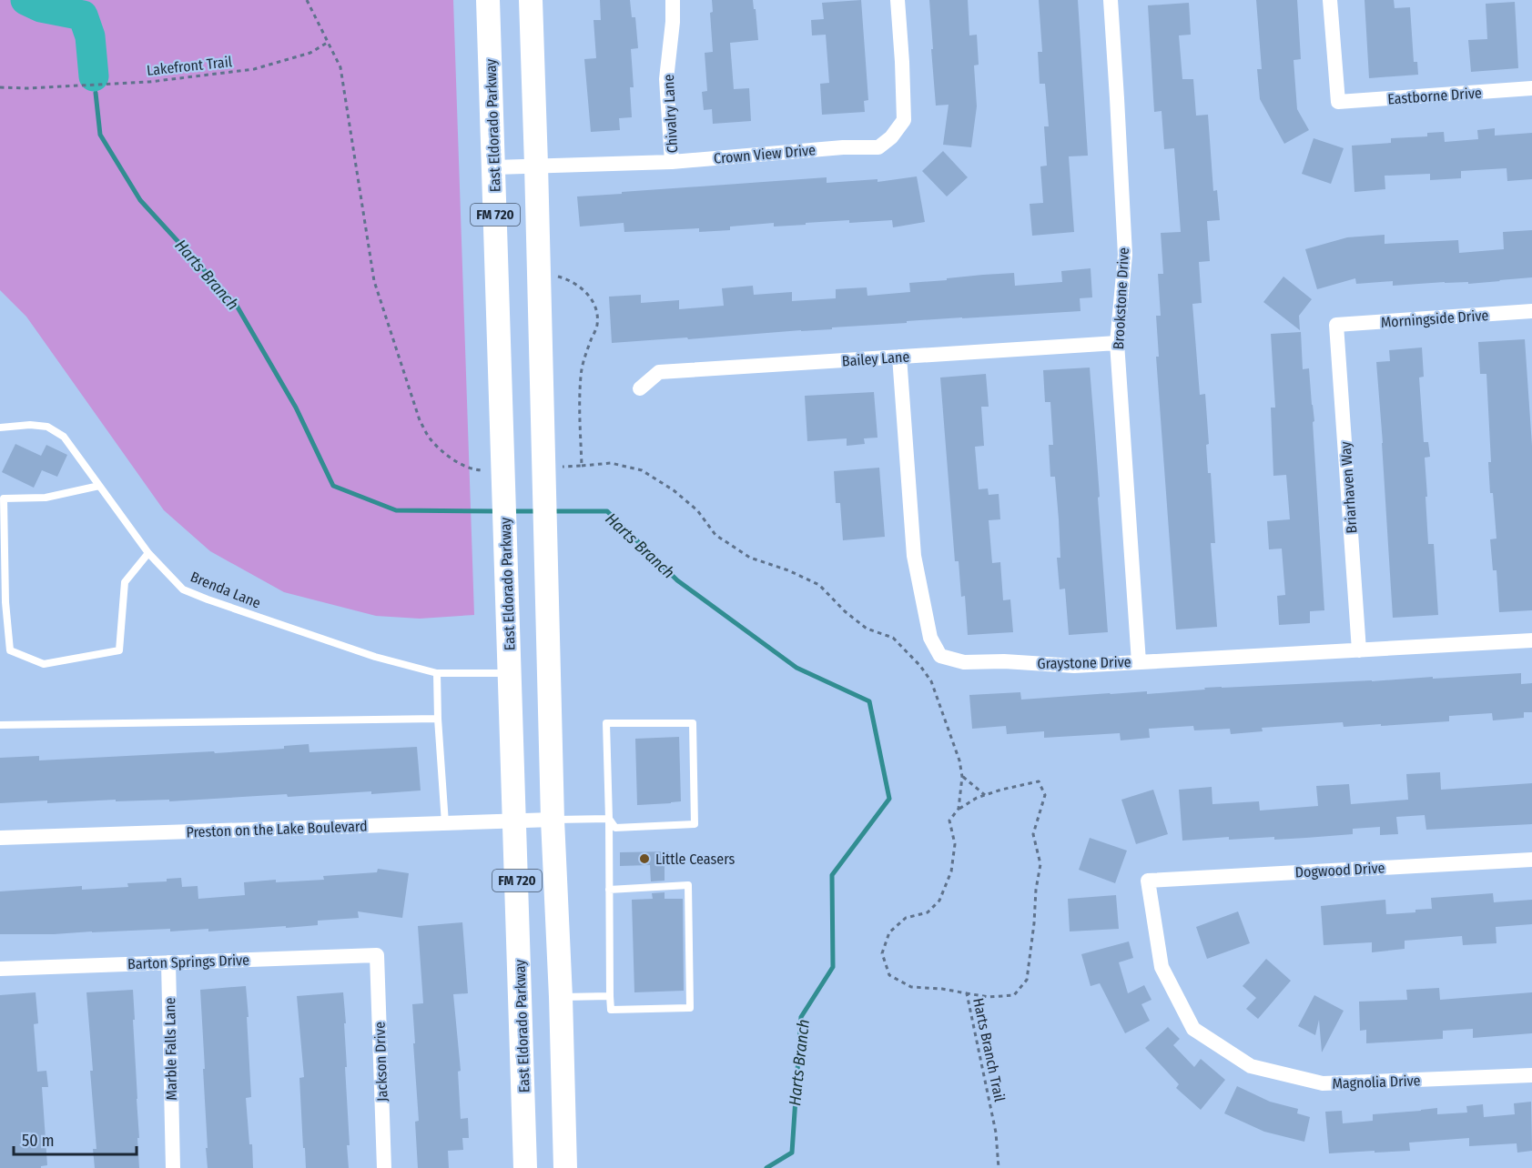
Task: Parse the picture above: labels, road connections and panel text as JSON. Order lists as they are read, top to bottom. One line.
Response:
{"streets":{"main road":["East Eldorado Parkway","FM 720"],"street":["Eastborne Drive","Chivalry Lane","Crown View Drive","Brookstone Drive","Morningside Drive","Bailey Lane","Briarhaven Way","Graystone Drive","Preston on the Lake Boulevard","Dogwood Drive","Barton Springs Drive","Marble Falls Lane","Jackson Drive","Magnolia Drive"],"lane":["Brenda Lane"],"path":["Lakefront Trail","Harts Branch Trail"]},"crossings":[["Chivalry Lane","Crown View Drive"],["East Eldorado Parkway","Crown View Drive"],["East Eldorado Parkway","Brenda Lane"],["East Eldorado Parkway","Preston on the Lake Boulevard"],["Crown View Drive","FM 720"],["FM 720","Preston on the Lake Boulevard"],["Brookstone Drive","Bailey Lane"],["Brookstone Drive","Graystone Drive"],["Morningside Drive","Briarhaven Way"],["Bailey Lane","Graystone Drive"],["Briarhaven Way","Graystone Drive"],["Dogwood Drive","Magnolia Drive"],["Barton Springs Drive","Marble Falls Lane"],["Barton Springs Drive","Jackson Drive"]],"water":["Harts Branch"],"places":["Little Ceasers"],"scale_bar":"50 m"}
